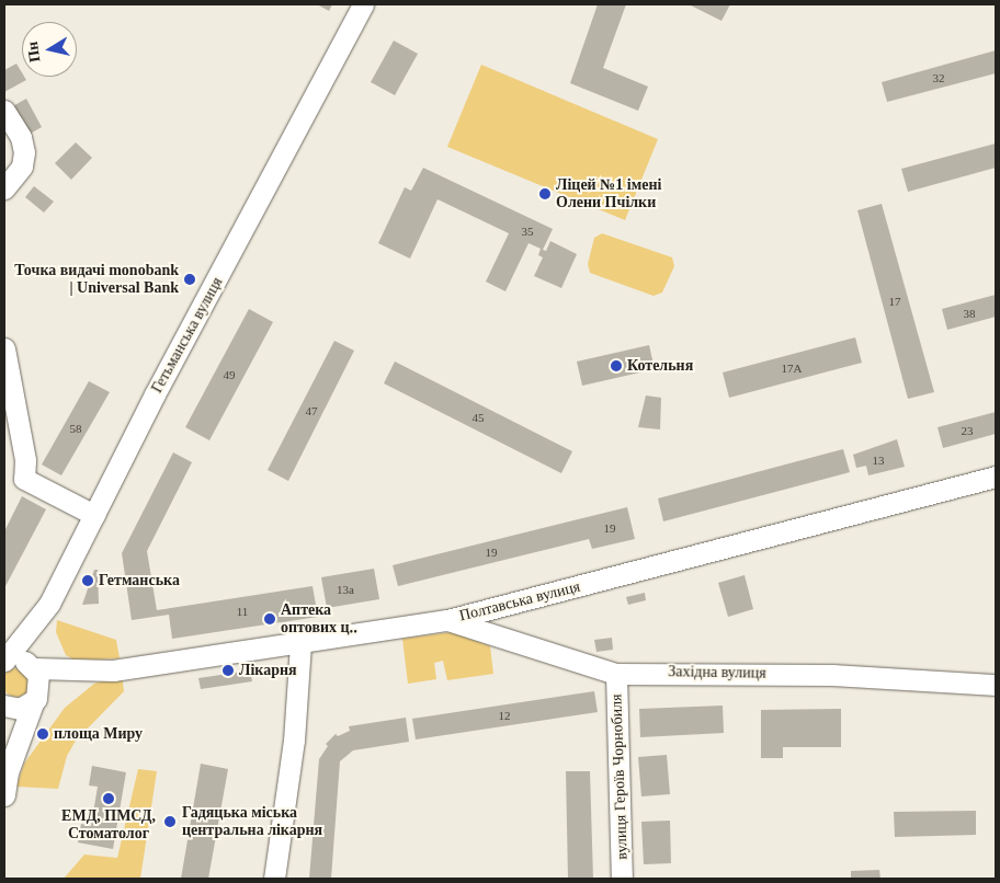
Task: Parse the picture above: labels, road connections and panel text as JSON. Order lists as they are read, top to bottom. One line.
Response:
{"streets":{"street":["Гетьманська вулиця","Полтавська вулиця","Західна вулиця","вулиця Героїв Чорнобиля"]},"crossings":[["Полтавська вулиця","Західна вулиця"],["Західна вулиця","вулиця Героїв Чорнобиля"]],"places":["Ліцей №1 імені Олени Пчілки","Точка видачі monobank | Universal Bank","Котельня","Гетманська","Аптека оптових ц‥","Лікарня","площа Миру","ЕМД, ПМСД, Стоматолог","Гадяцька міська центральна лікарня"],"house_numbers":["32","35","17","38","17А","49","47","45","58","23","13","19","19","13а","11","12"],"north":"left"}
